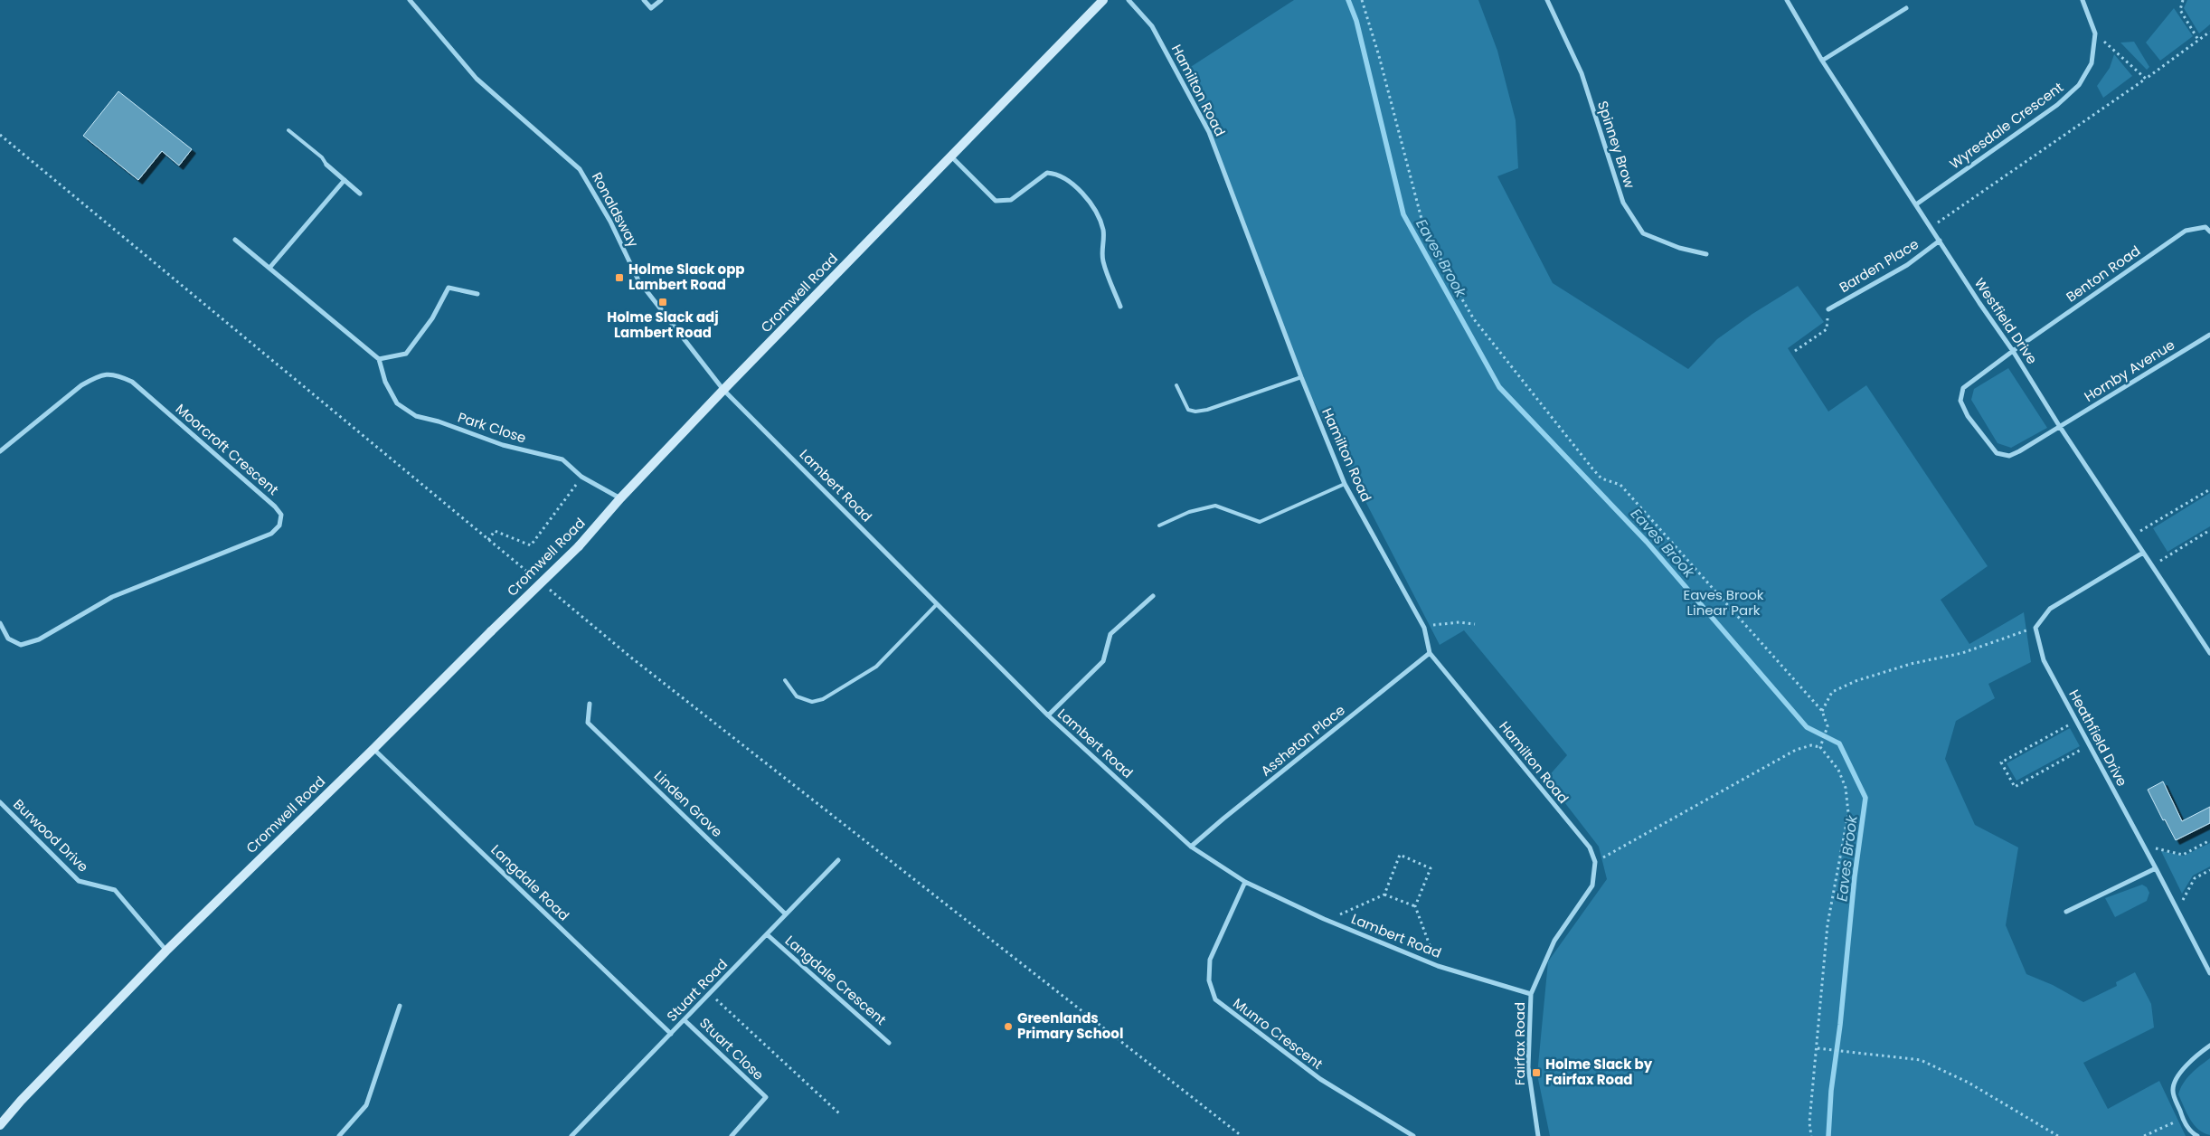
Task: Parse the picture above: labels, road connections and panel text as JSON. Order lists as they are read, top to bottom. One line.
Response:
{"streets":{"street":["Hamilton Road","Wyresdale Crescent","Spinney Brow","Ronaldsway","Barden Place","Benton Road","Cromwell Road","Westfield Drive","Hornby Avenue","Park Close","Moorcroft Crescent","Lambert Road","Heathfield Drive","Assheton Place","Linden Grove","Burwood Drive","Langdale Road","Langdale Crescent","Stuart Road","Munro Crescent","Fairfax Road","Stuart Close"]},"crossings":[["Hamilton Road","Assheton Place"],["Hamilton Road","Fairfax Road"],["Wyresdale Crescent","Westfield Drive"],["Ronaldsway","Cromwell Road"],["Ronaldsway","Lambert Road"],["Barden Place","Westfield Drive"],["Benton Road","Westfield Drive"],["Benton Road","Hornby Avenue"],["Cromwell Road","Park Close"],["Cromwell Road","Lambert Road"],["Cromwell Road","Burwood Drive"],["Cromwell Road","Langdale Road"],["Westfield Drive","Hornby Avenue"],["Lambert Road","Assheton Place"],["Lambert Road","Munro Crescent"],["Lambert Road","Fairfax Road"],["Linden Grove","Stuart Road"],["Langdale Road","Stuart Road"],["Langdale Crescent","Stuart Road"],["Stuart Road","Stuart Close"]],"water":["Eaves Brook"],"parks":["Eaves Brook Linear Park"],"places":{"transit":["Holme Slack opp Lambert Road","Holme Slack adj Lambert Road","Holme Slack by Fairfax Road"],"other":["Greenlands Primary School"]}}
